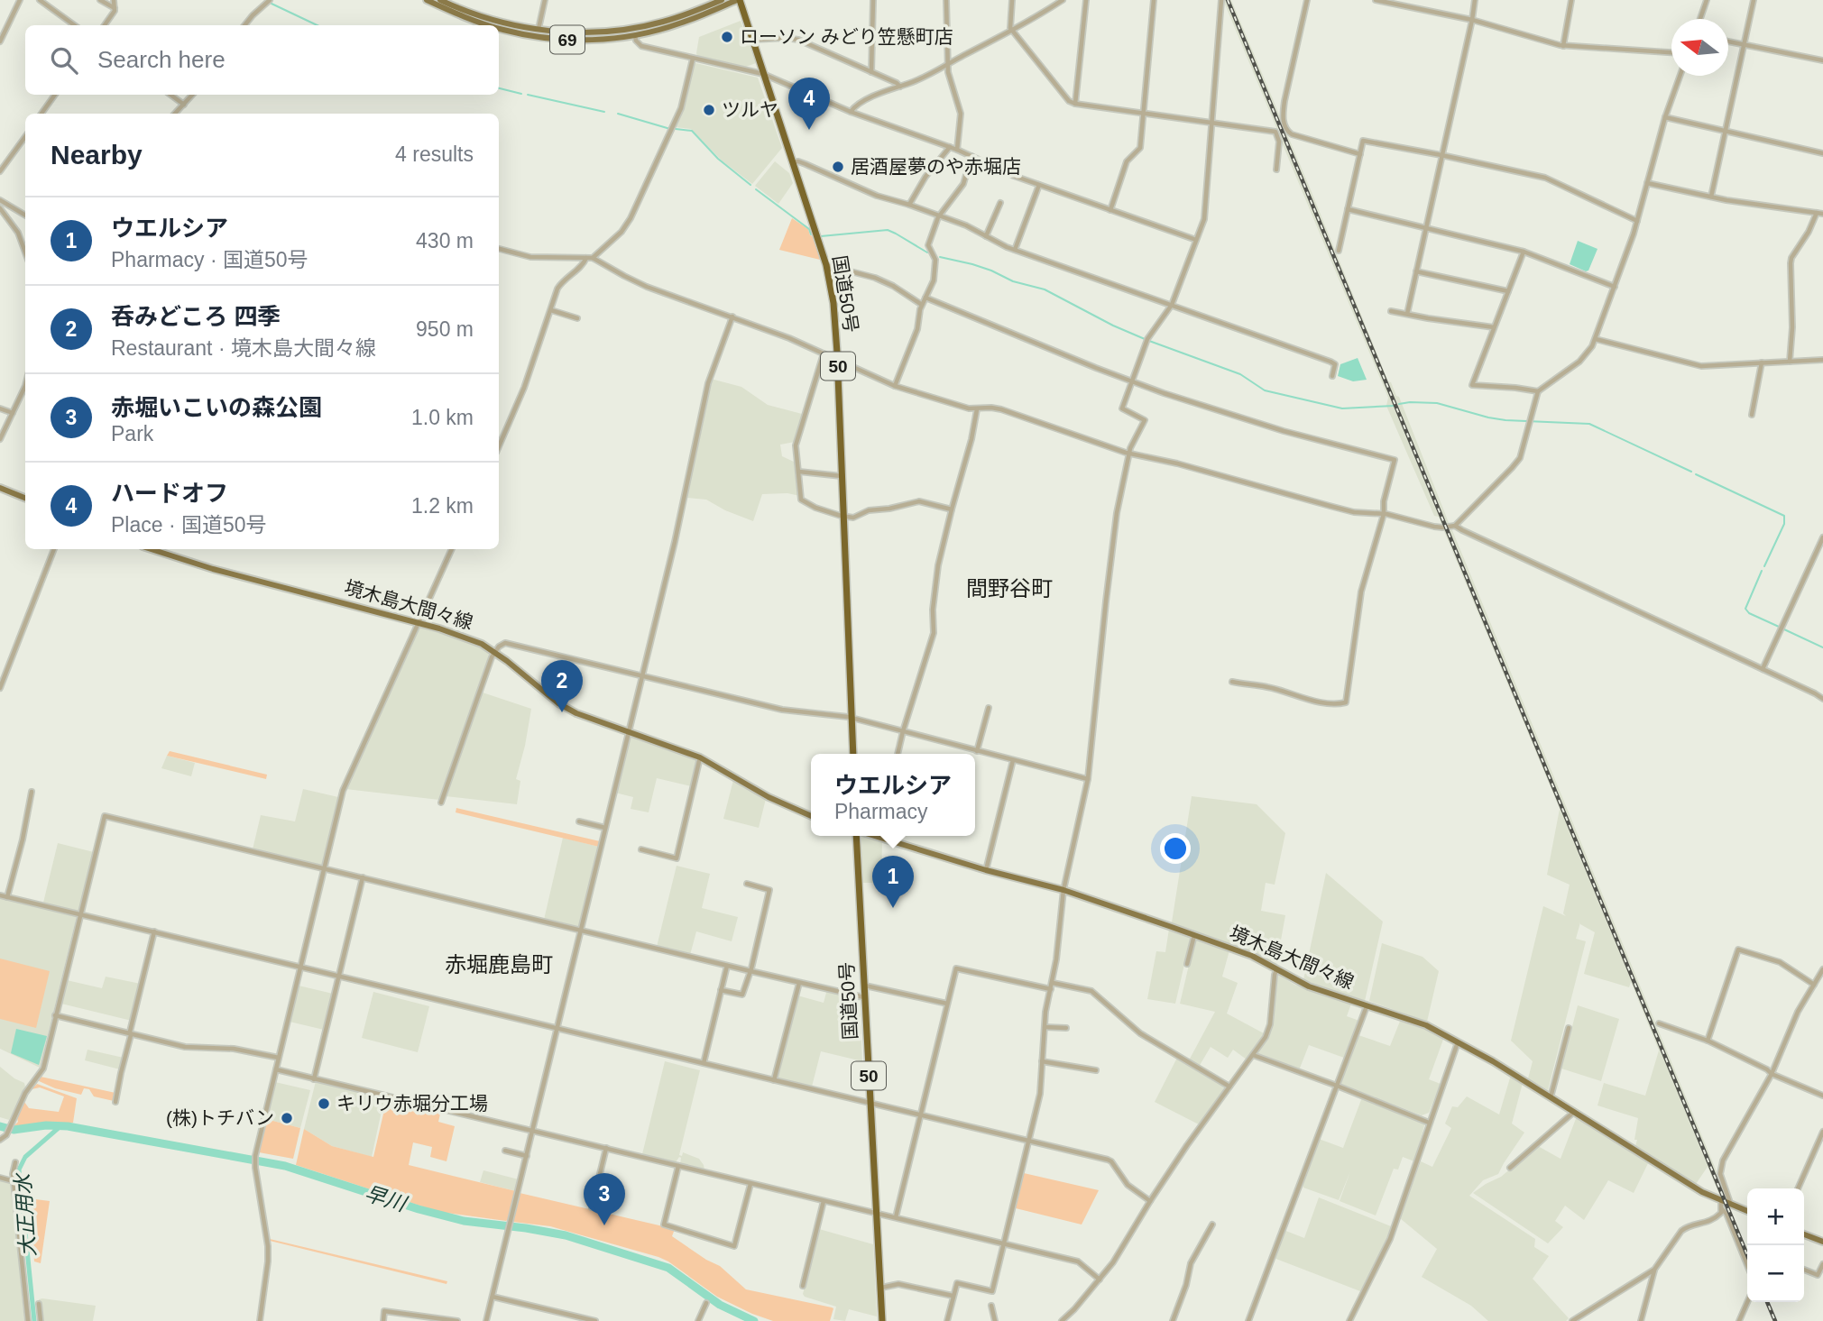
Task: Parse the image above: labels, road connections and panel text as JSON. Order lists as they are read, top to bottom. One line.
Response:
{"streets":{"highway":["国道50号","50"],"main road":["69","境木島大間々線"]},"crossings":[["69","国道50号"]],"districts":["間野谷町","赤堀鹿島町"],"water":["早川","大正用水"],"places":["ローソン みどり笠懸町店","ツルヤ","居酒屋夢のや赤堀店","キリウ赤堀分工場","(株)トチバン"],"north":"left","page":{"search":"Search here","pins":["4","2","1","3"],"heading":["Nearby","4 results"],"list":[{"mark":"1","name":"ウエルシア","note":"Pharmacy · 国道50号","value":"430 m"},{"mark":"2","name":"呑みどころ 四季","note":"Restaurant · 境木島大間々線","value":"950 m"},{"mark":"3","name":"赤堀いこいの森公園","note":"Park","value":"1.0 km"},{"mark":"4","name":"ハードオフ","note":"Place · 国道50号","value":"1.2 km"}],"popup":["ウエルシア","Pharmacy"],"map_buttons":["+","−"]}}
